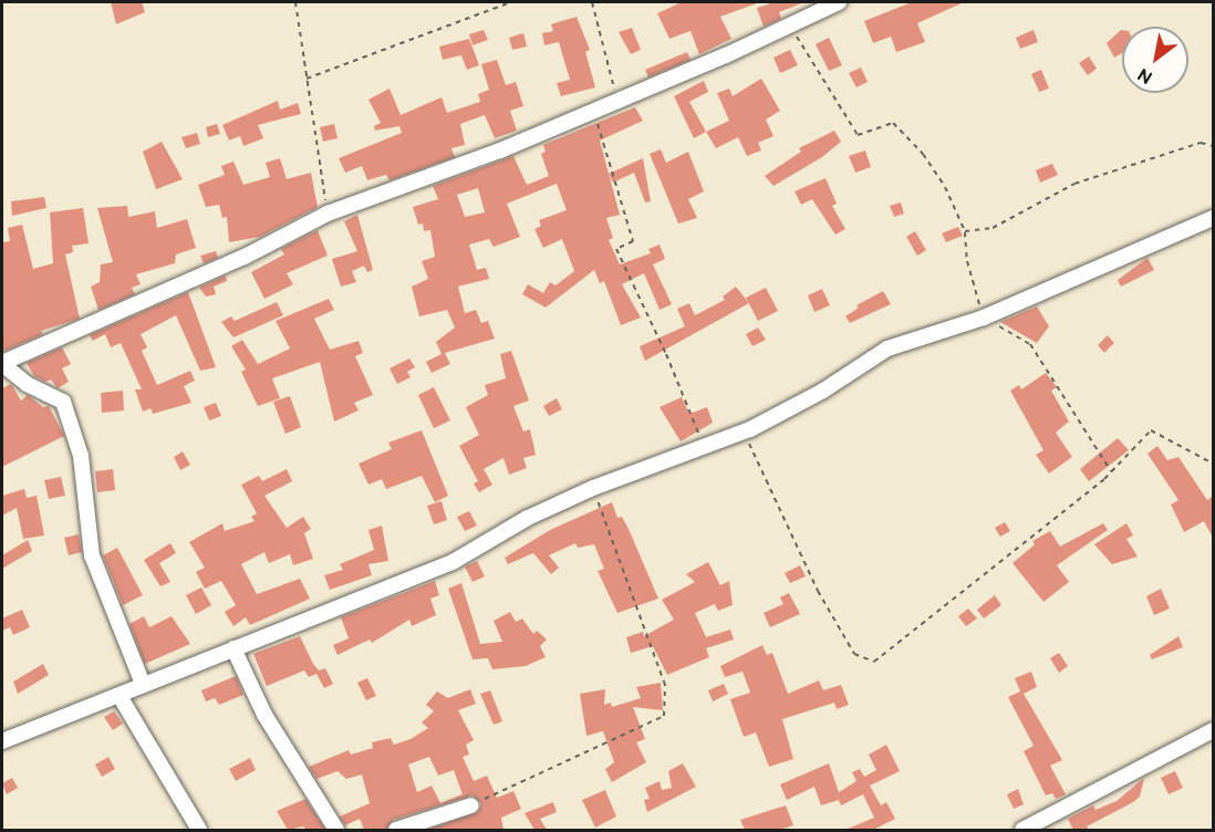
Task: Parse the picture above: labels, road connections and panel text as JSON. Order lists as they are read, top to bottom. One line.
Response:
{"north":"bottom left"}
